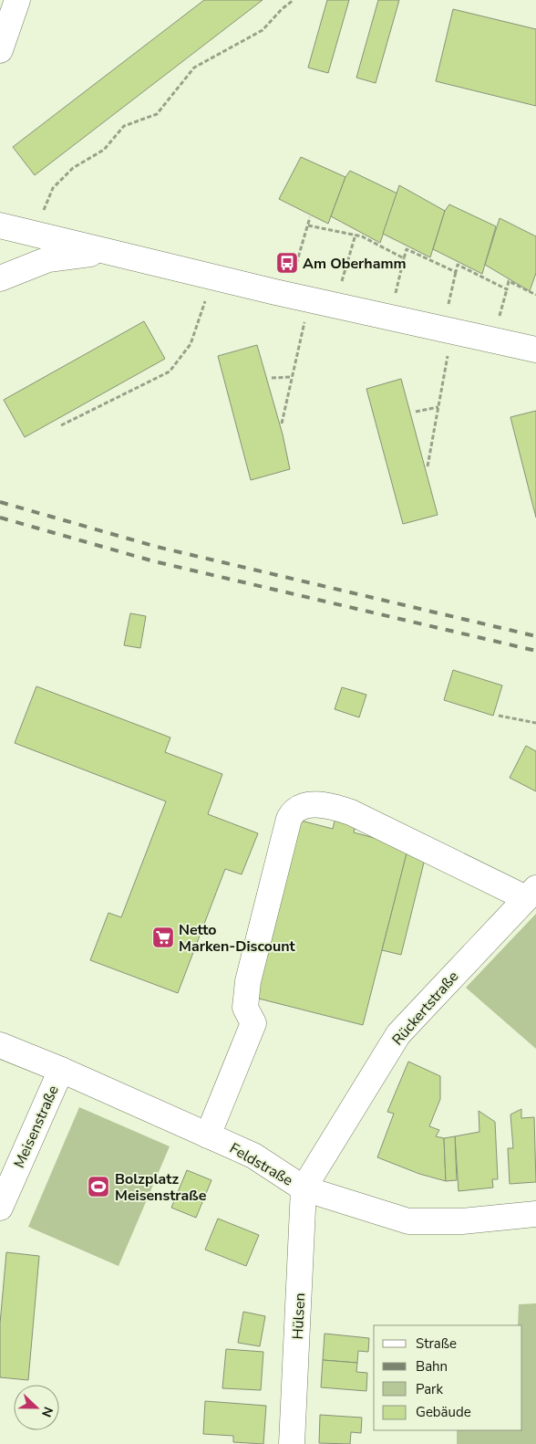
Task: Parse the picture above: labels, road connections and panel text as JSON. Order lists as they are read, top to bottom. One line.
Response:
{"streets":{"street":["Rückertstraße","Meisenstraße","Feldstraße","Hülsen"]},"crossings":[["Rückertstraße","Feldstraße"],["Rückertstraße","Hülsen"],["Meisenstraße","Feldstraße"],["Feldstraße","Hülsen"]],"places":{"bus stop":["Am Oberhamm"],"supermarket":["Netto Marken-Discount"],"sports":["Bolzplatz Meisenstraße"]},"legend":["Straße","Bahn","Park","Gebäude"],"north":"right"}
